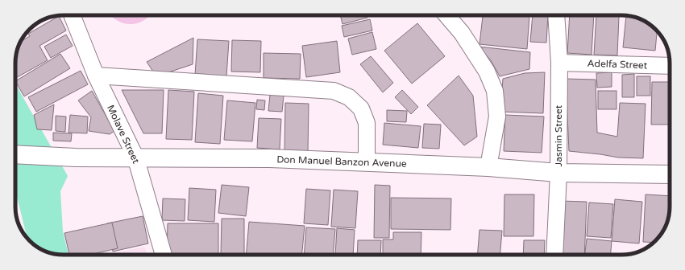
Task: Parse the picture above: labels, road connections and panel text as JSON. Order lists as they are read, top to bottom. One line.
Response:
{"streets":{"main road":["Don Manuel Banzon Avenue"],"street":["Adelfa Street","Molave Street","Jasmin Street"]},"crossings":[["Adelfa Street","Jasmin Street"],["Molave Street","Don Manuel Banzon Avenue"],["Jasmin Street","Don Manuel Banzon Avenue"]]}
